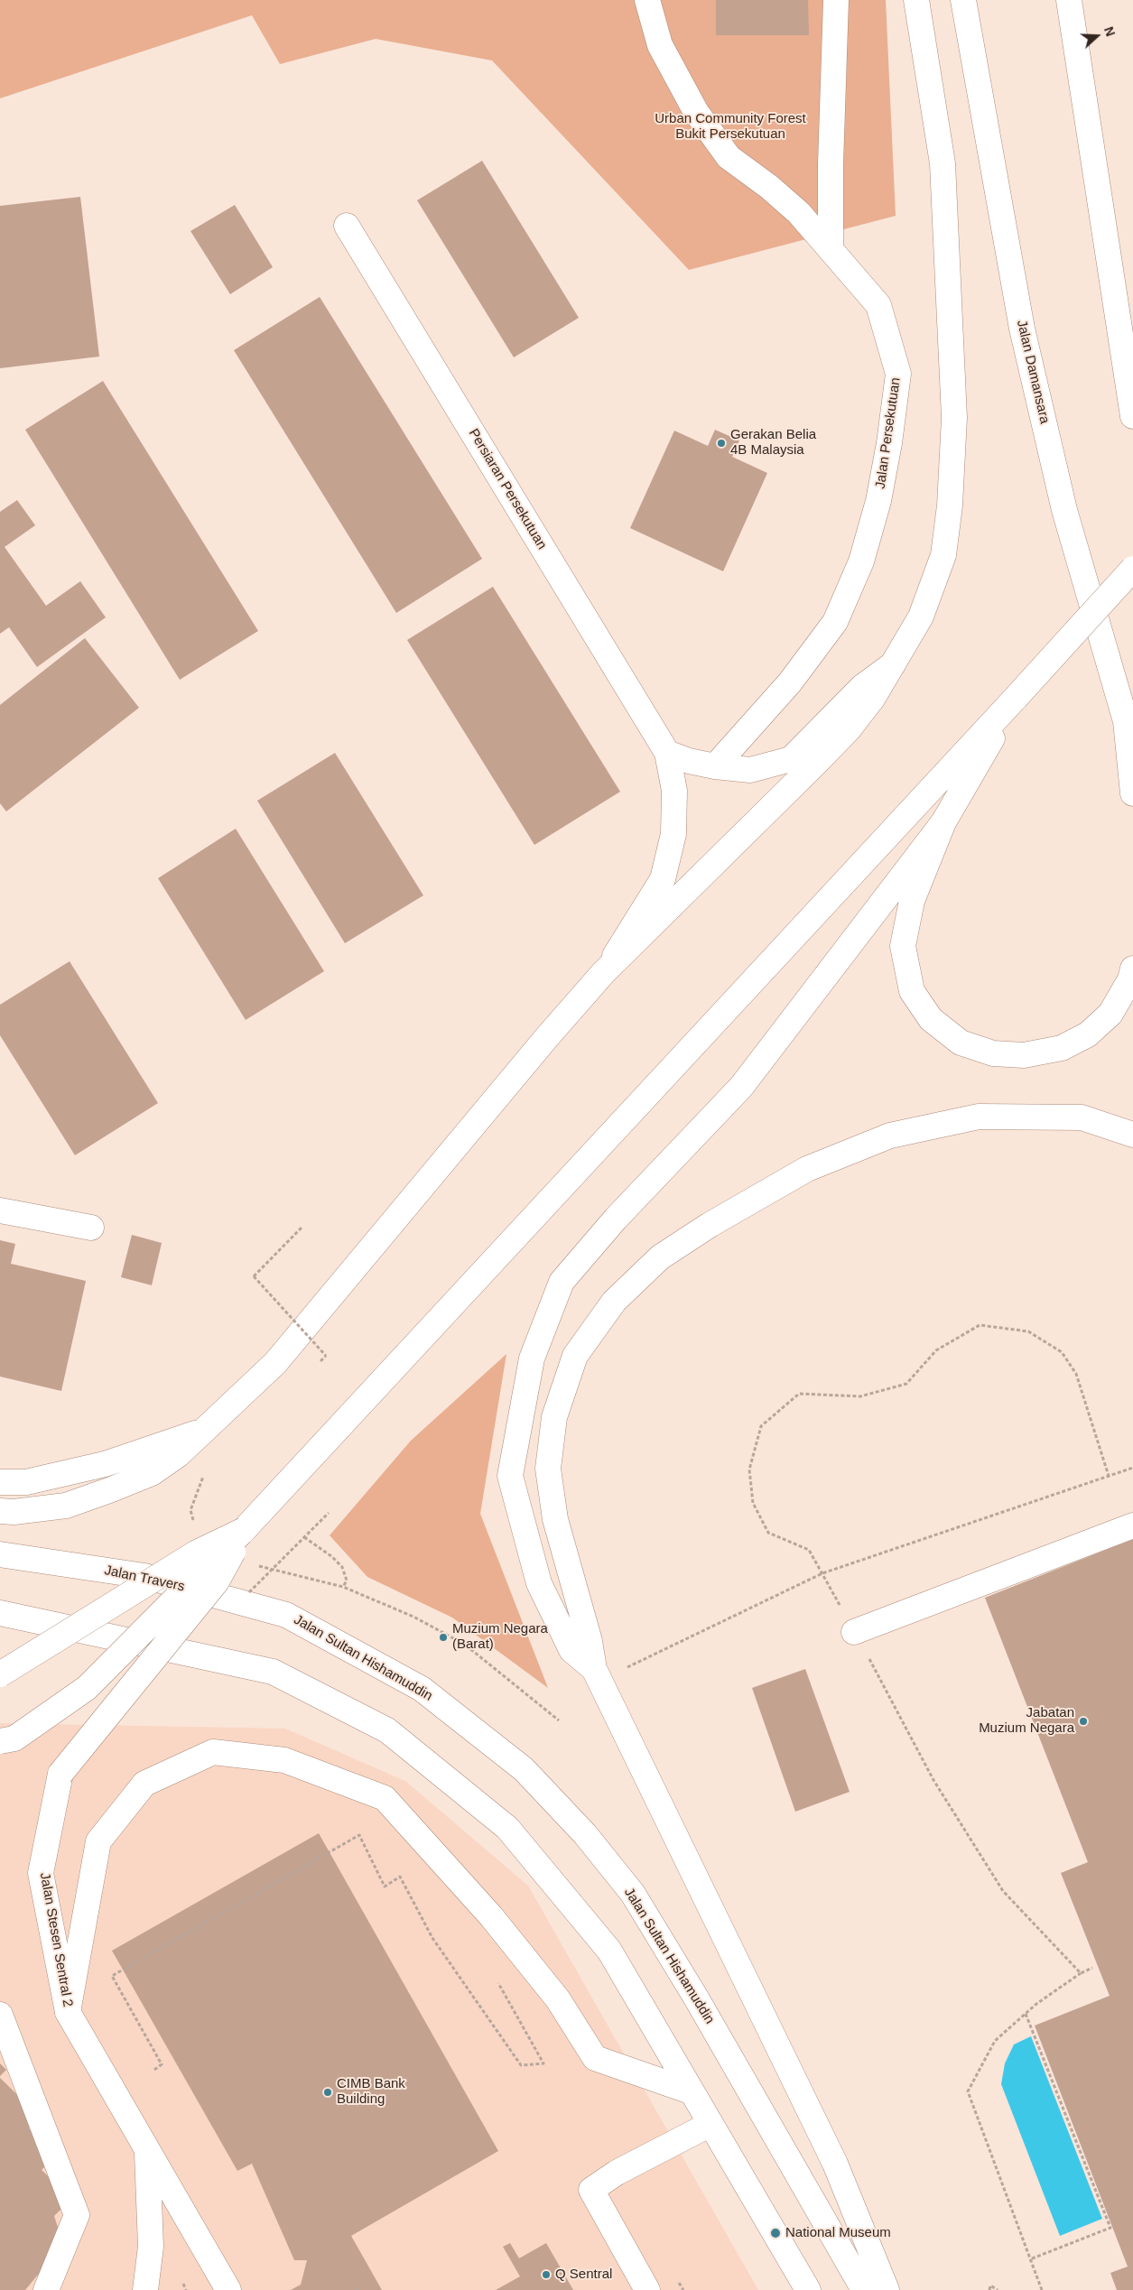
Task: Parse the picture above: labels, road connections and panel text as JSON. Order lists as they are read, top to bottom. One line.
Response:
{"streets":{"main road":["Jalan Damansara","Jalan Persekutuan","Persiaran Persekutuan","Jalan Travers","Jalan Sultan Hishamuddin","Jalan Stesen Sentral 2"]},"crossings":[["Jalan Travers","Jalan Sultan Hishamuddin"]],"parks":["Urban Community Forest Bukit Persekutuan"],"places":["Gerakan Belia 4B Malaysia","Muzium Negara (Barat)","Jabatan Muzium Negara","CIMB Bank Building","National Museum","Q Sentral"],"north":"right"}
